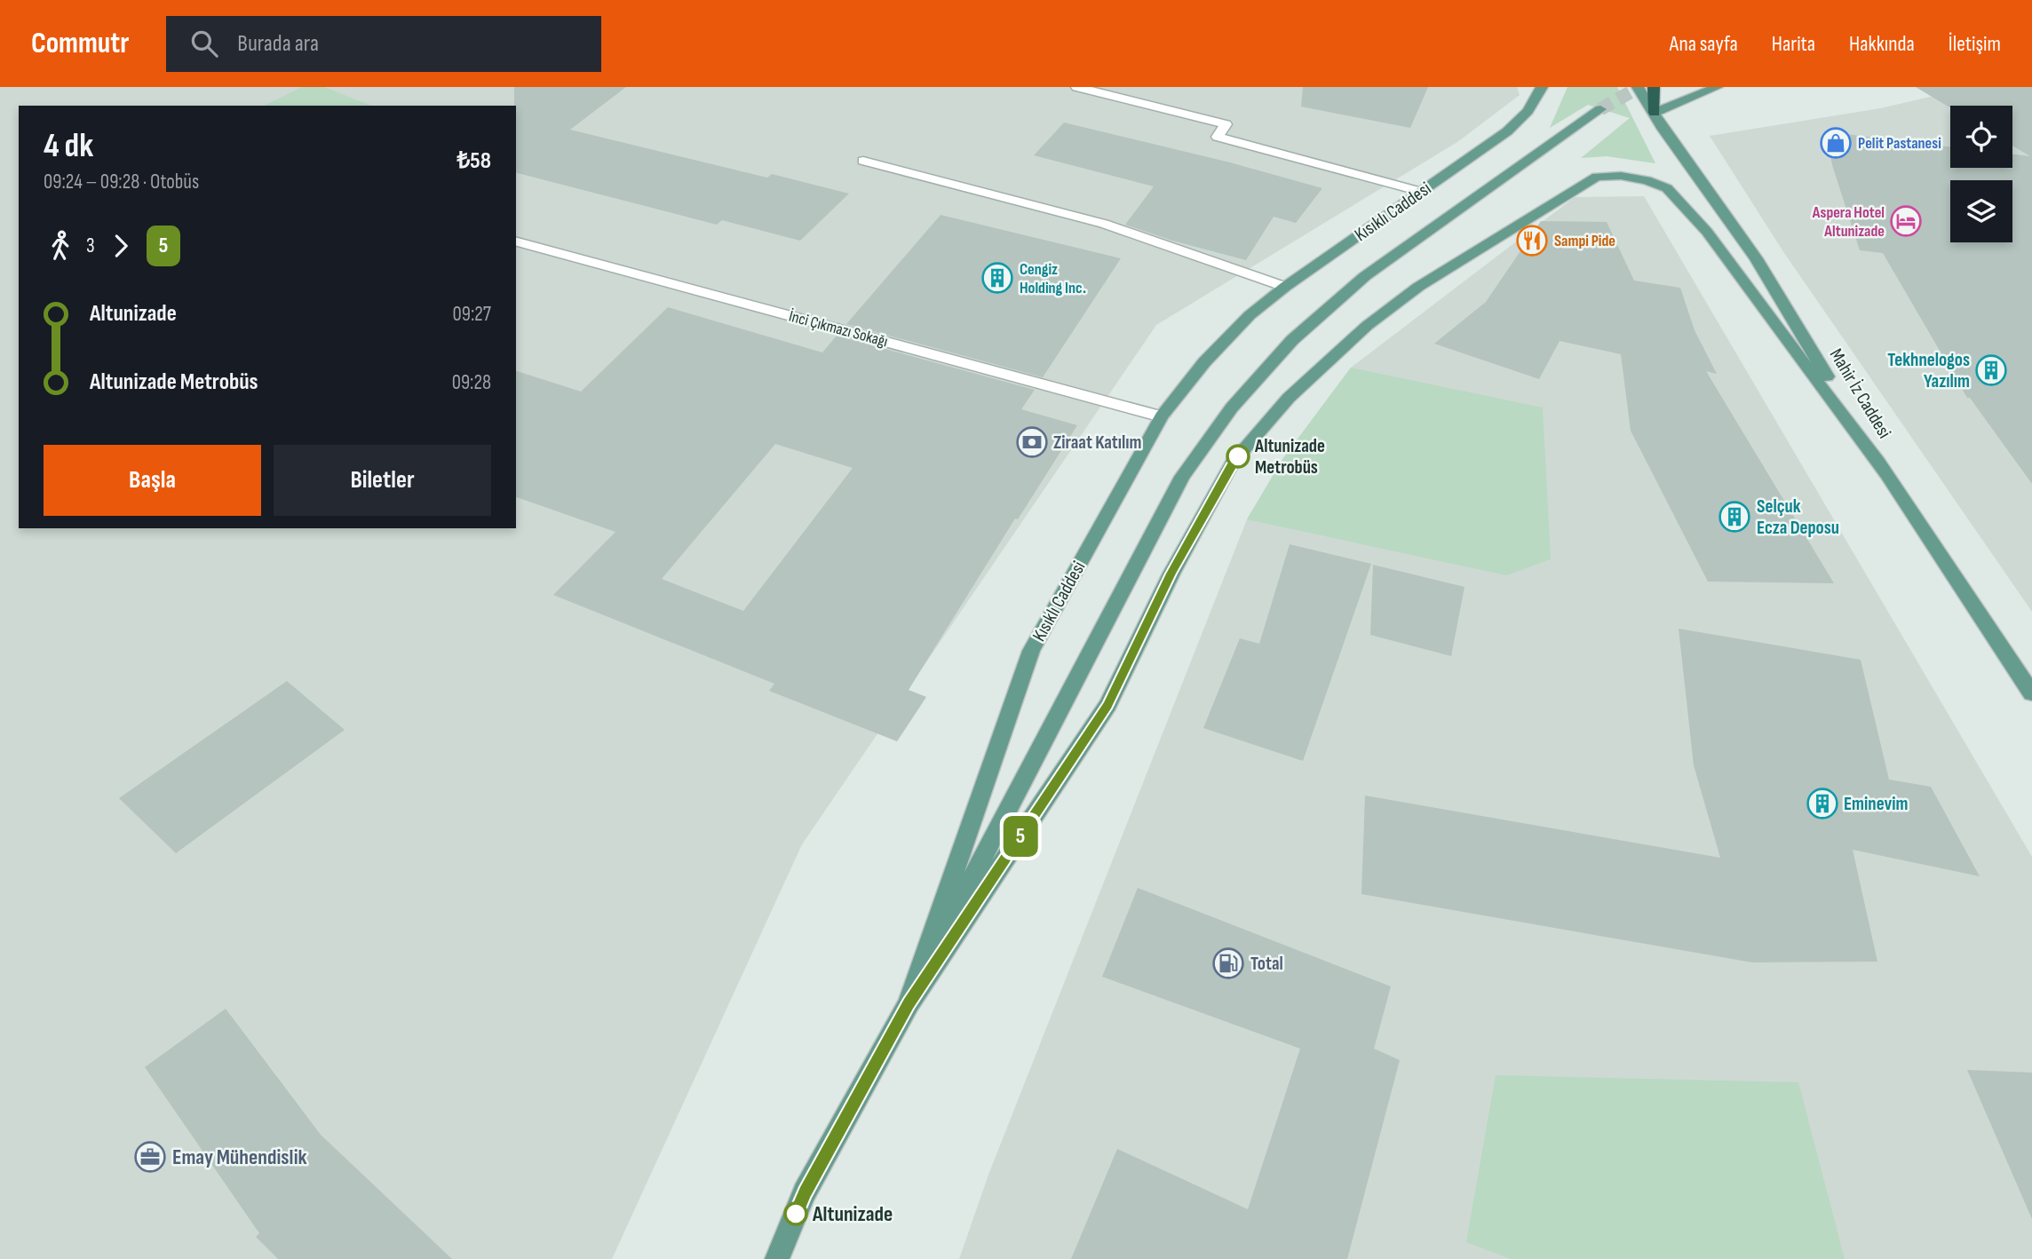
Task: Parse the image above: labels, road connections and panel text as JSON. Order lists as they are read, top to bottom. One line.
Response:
{"streets":{"main road":["Kısıklı Caddesi","Mahir İz Caddesi"],"street":["İnci Çıkmazı Sokağı"]},"crossings":[["Kısıklı Caddesi","İnci Çıkmazı Sokağı"]],"places":{"shop":["Pelit Pastanesi"],"hotel":["Aspera Hotel Altunizade"],"restaurant":["Sampi Pide"],"building":["Cengiz Holding Inc.","Tekhnelogos Yazılım","Selçuk Ecza Deposu","Eminevim"],"bank":["Ziraat Katılım"],"other":["Altunizade Metrobüs","Altunizade"],"fuel station":["Total"],"office":["Emay Mühendislik"]},"lines":["bus line 5"],"page":{"header":"Commutr","search":"Burada ara","nav":["Ana sayfa","Harita","Hakkında","İletişim"],"on_map":"5","heading":["4 dk","09:24 – 09:28 · Otobüs","₺58"],"legs":["3","5"],"list":[{"name":"Altunizade","value":"09:27"},{"name":"Altunizade Metrobüs","value":"09:28"}],"buttons":["Başla","Biletler"]}}
